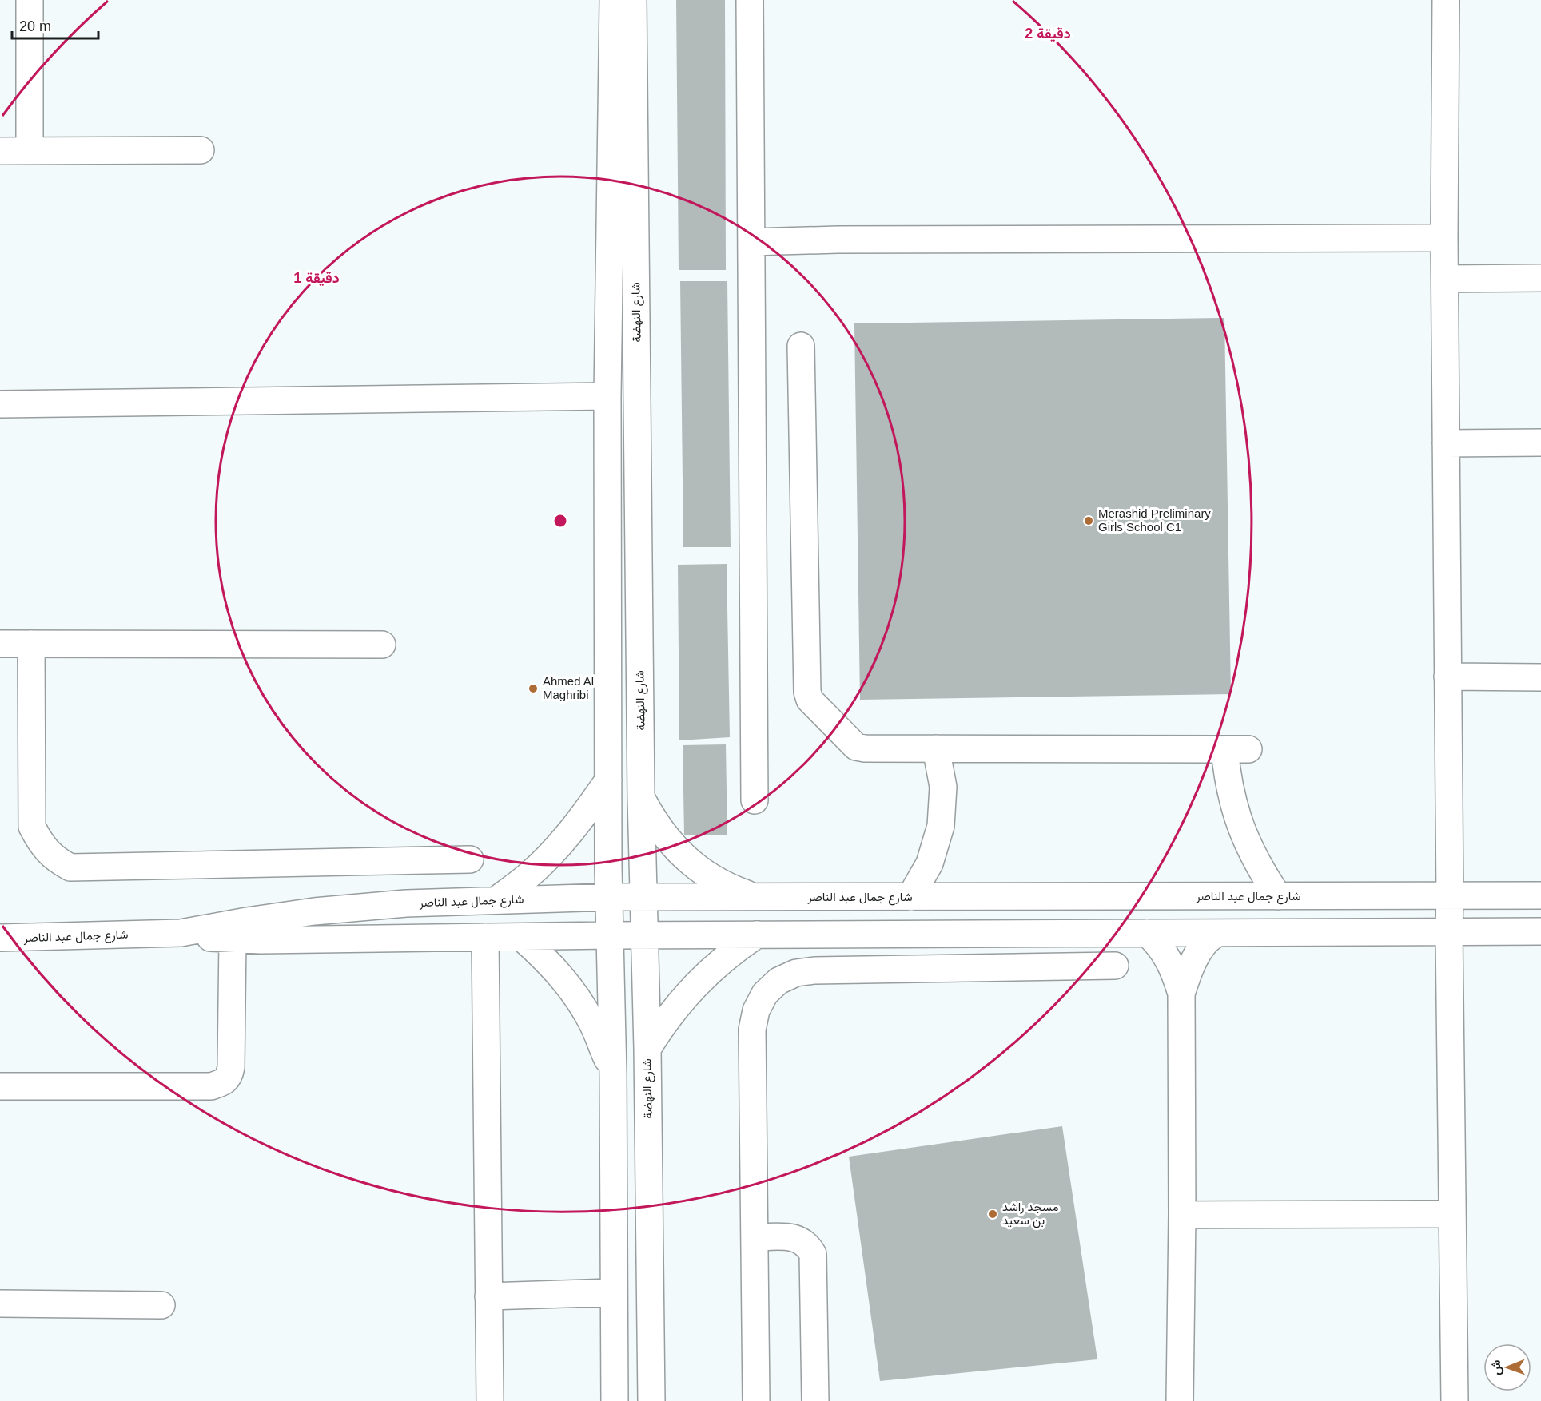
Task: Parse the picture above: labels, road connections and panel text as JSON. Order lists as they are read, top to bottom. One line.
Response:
{"streets":{"street":["شارع النهضة","شارع جمال عبد الناصر"]},"crossings":[["شارع النهضة","شارع جمال عبد الناصر"]],"places":["Merashid Preliminary Girls School C1","Ahmed Al Maghribi","مسجد راشد بن سعيد"],"scale_bar":"20 m","north":"left","rings":["2 دقيقة","1 دقيقة"]}
